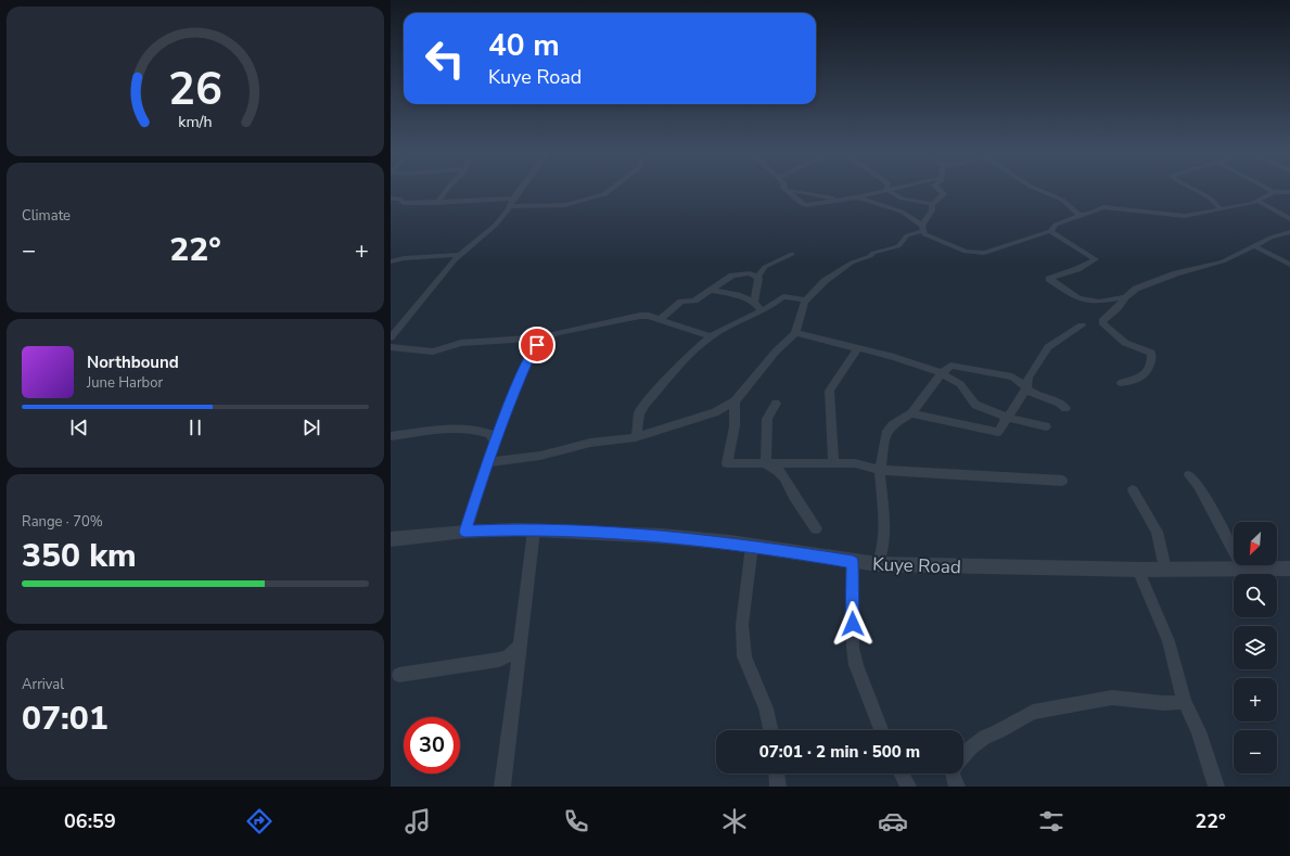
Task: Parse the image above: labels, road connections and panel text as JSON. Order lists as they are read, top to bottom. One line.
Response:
{"streets":{"street":["Kuye Road"]},"north":"bottom left","page":{"turn":["40 m","Kuye Road"],"tile":["Climate",["Range · 70%","350 km"],["Arrival","07:01"]],"heat":["−","22°","+"],"song":["Northbound","June Harbor"],"map_buttons":["+","−"],"limit":"30","trip":"07:01 · 2 min · 500 m","tabs":["06:59","22°"],"gauge":["26","km/h"]}}
